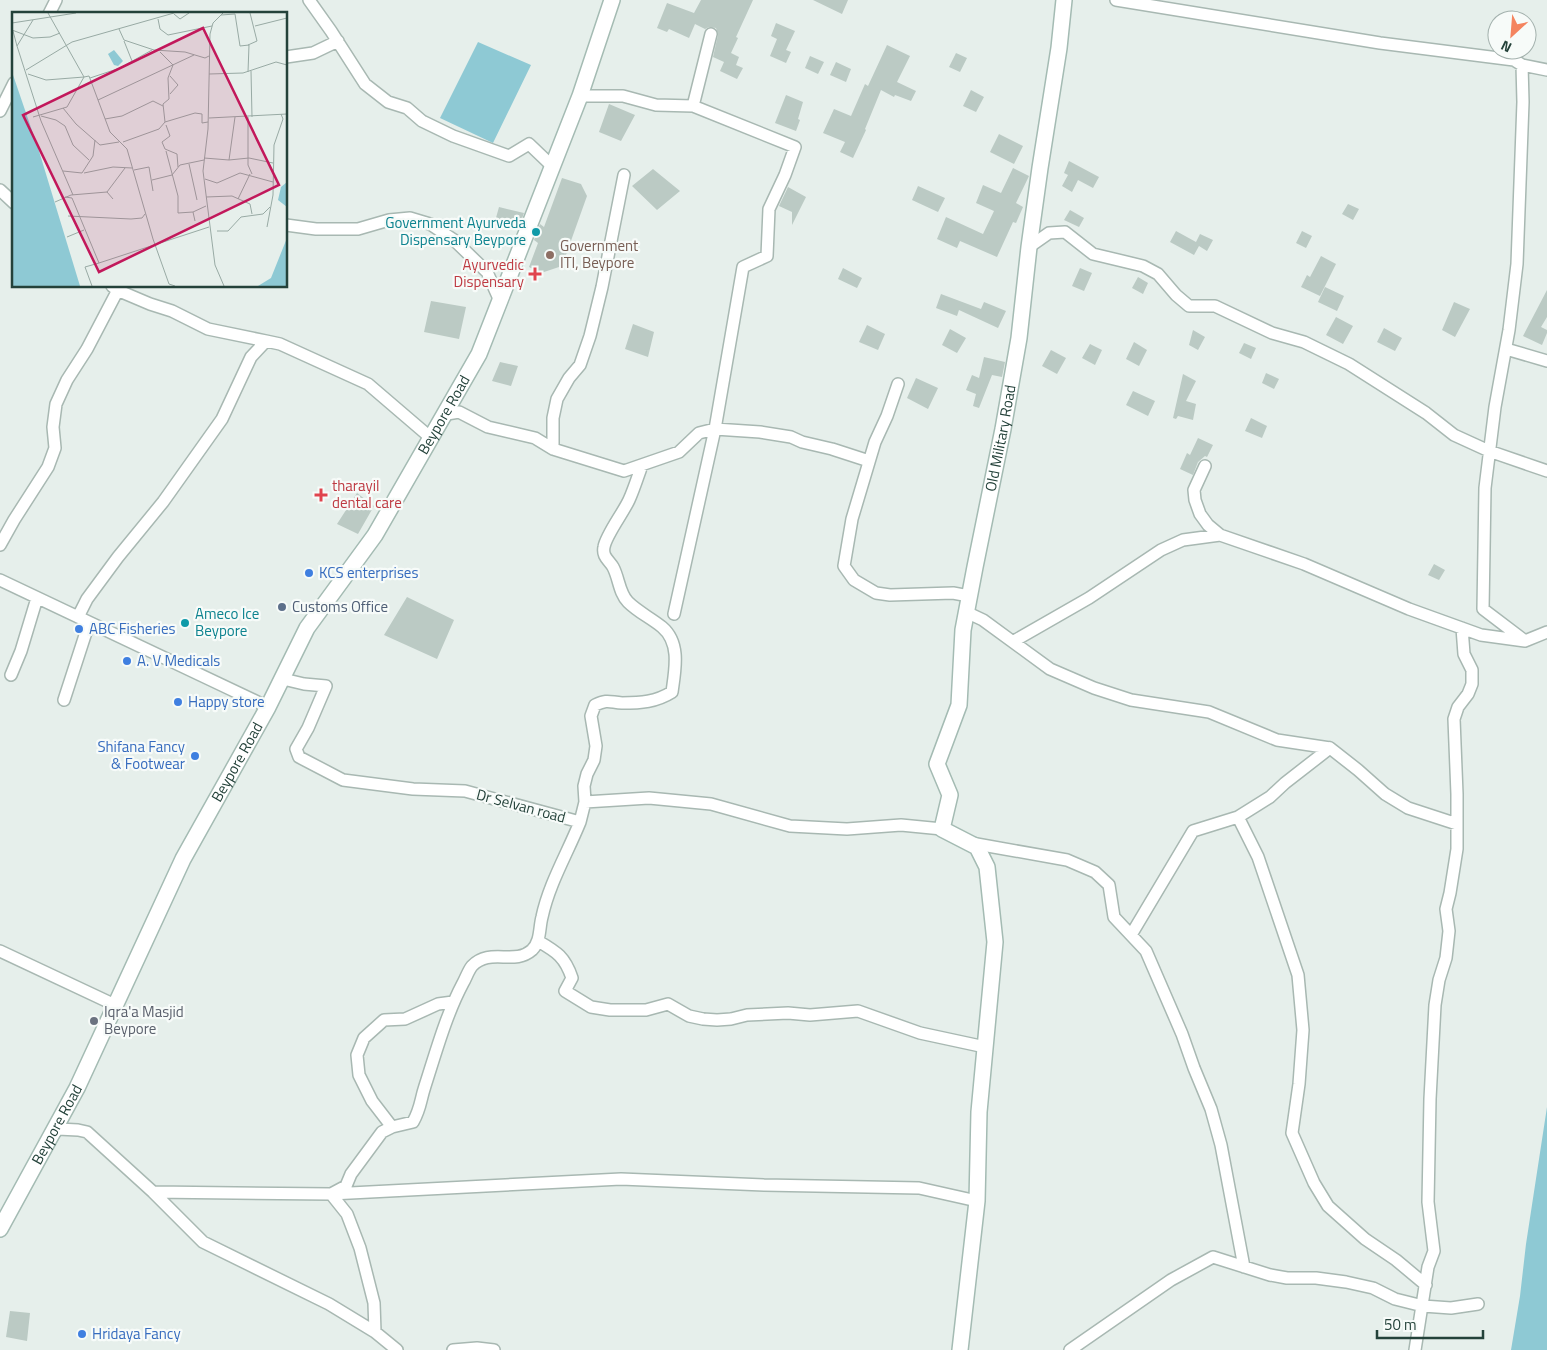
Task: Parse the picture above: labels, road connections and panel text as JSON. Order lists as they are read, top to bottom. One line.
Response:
{"streets":{"main road":["Beypore Road","Old Military Road"],"street":["Dr Selvan road"]},"crossings":[["Beypore Road","Dr Selvan road"],["Old Military Road","Dr Selvan road"]],"places":{"other":["Government Ayurveda Dispensary Beypore","Government ITI, Beypore","KCS enterprises","Customs Office","Ameco Ice Beypore","ABC Fisheries","A. V Medicals","Happy store","Shifana Fancy & Footwear","Iqra'a Masjid Beypore","Hridaya Fancy"],"health":["Ayurvedic Dispensary","tharayil dental care"]},"scale_bar":"50 m","north":"bottom left"}
